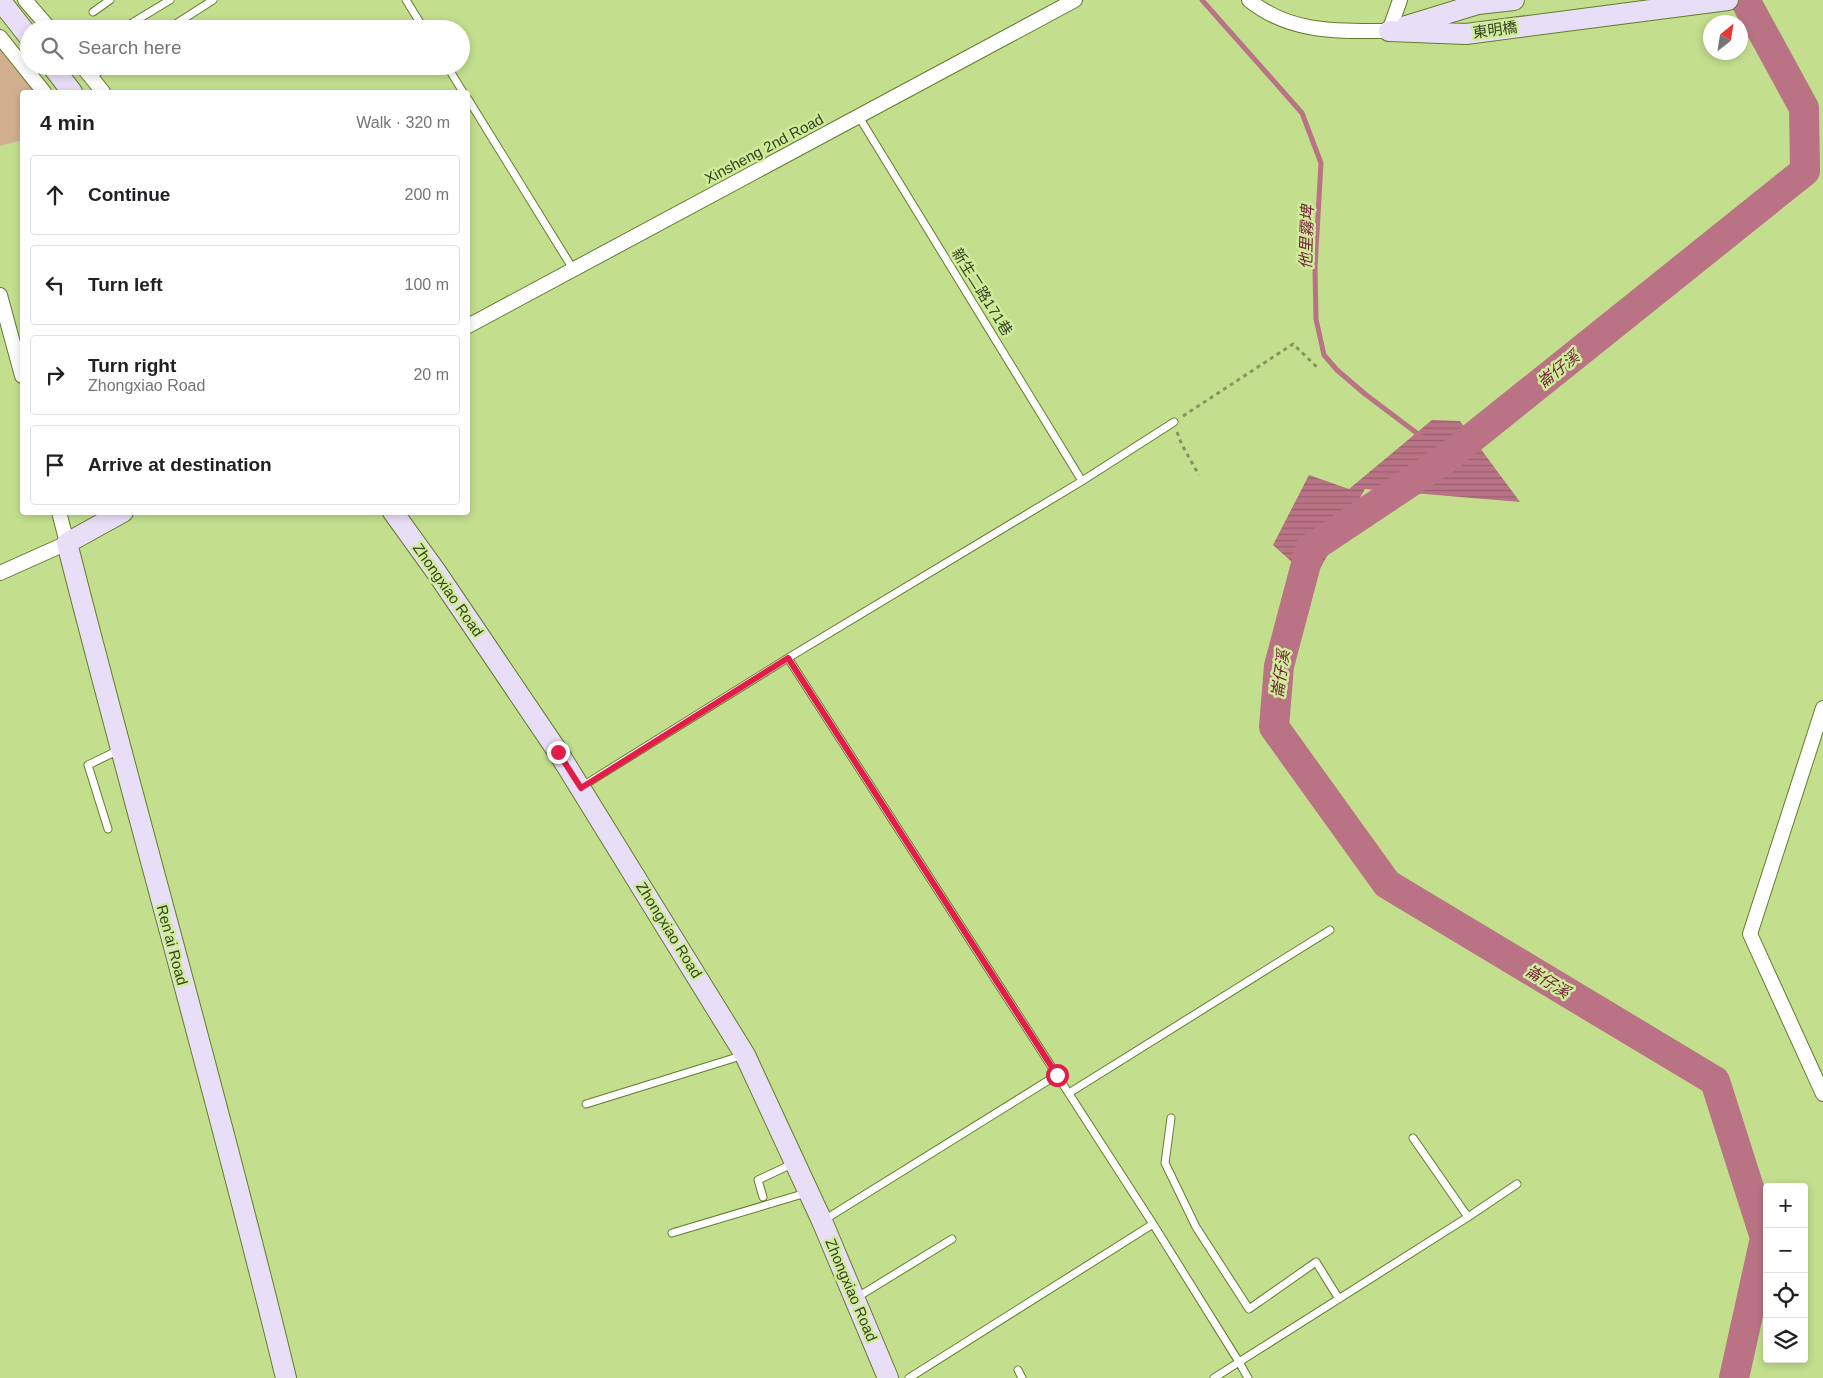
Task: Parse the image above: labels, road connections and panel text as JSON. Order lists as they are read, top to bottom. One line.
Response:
{"streets":{"main road":["東明橋","Zhongxiao Road","Ren’ai Road"],"street":["Xinsheng 2nd Road"],"lane":["新生二路171巷"]},"crossings":[["Xinsheng 2nd Road","新生二路171巷"]],"water":["他里霧埤","崙仔溪"],"north":"top right","page":{"search":"Search here","heading":["4 min","Walk · 320 m"],"list":[["Continue","200 m"],["Turn left","100 m"],["Turn right","Zhongxiao Road","20 m"],"Arrive at destination"],"map_buttons":["+","−"]}}
